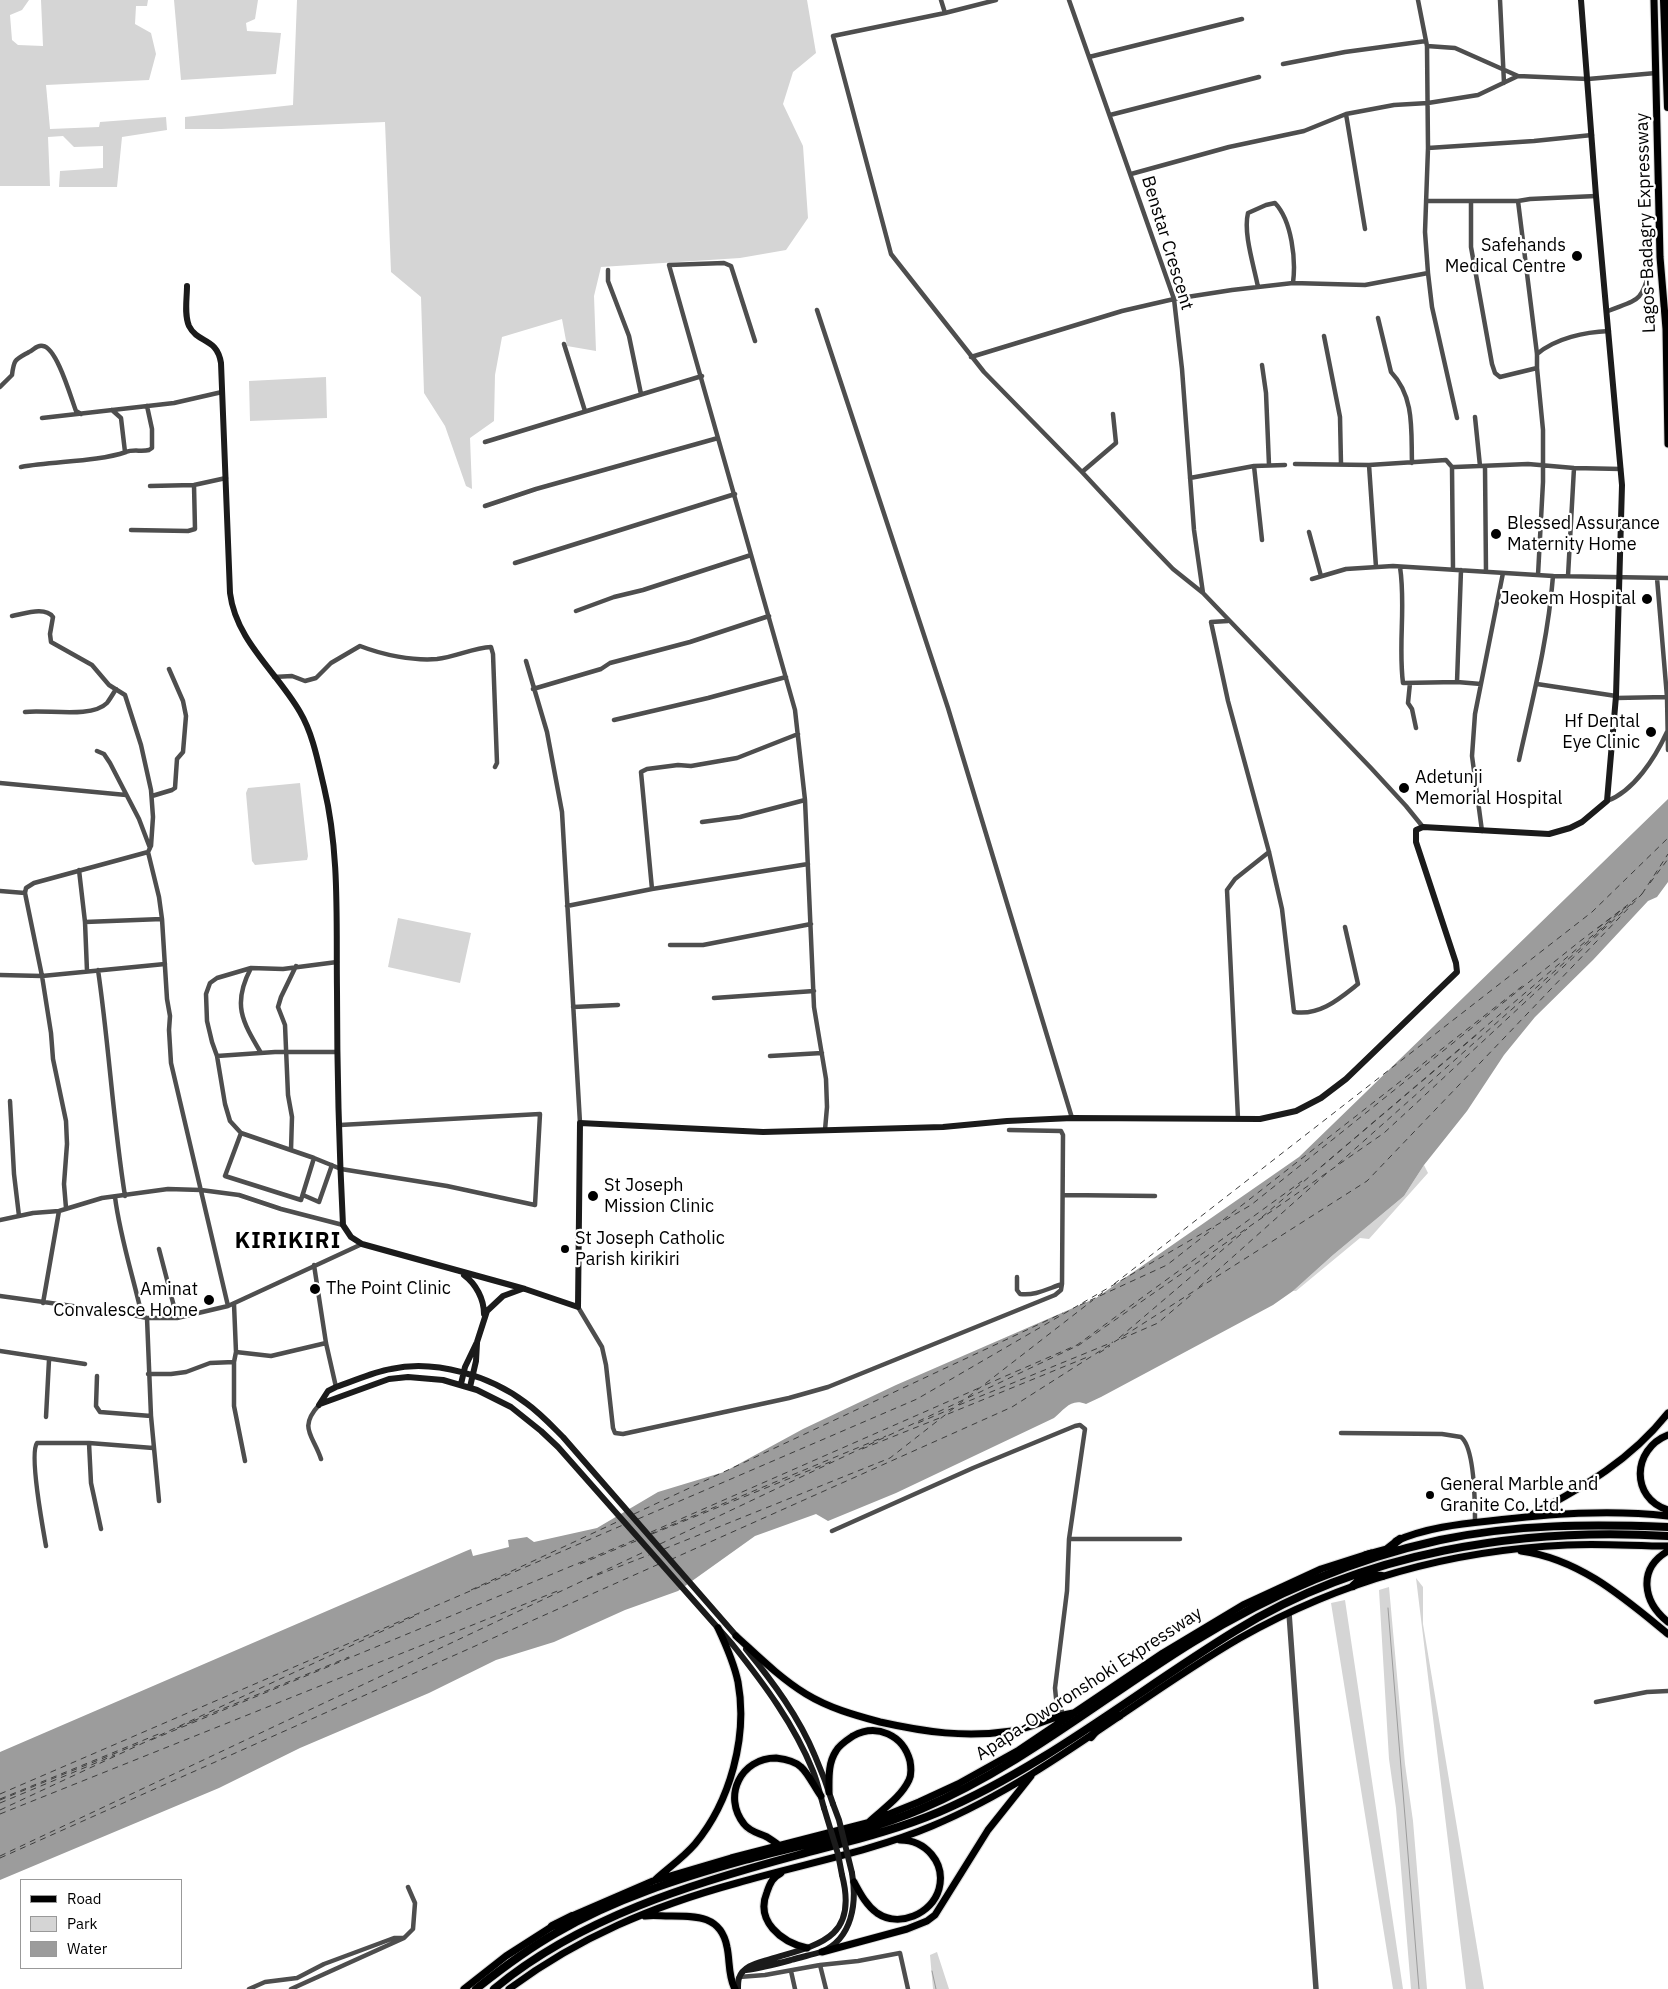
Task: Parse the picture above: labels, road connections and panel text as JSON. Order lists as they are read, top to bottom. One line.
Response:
{"streets":{"highway":["Lagos-Badagry Expressway","Apapa-Oworonshoki Expressway"],"street":["Benstar Crescent"]},"districts":["KIRIKIRI"],"places":["Safehands Medical Centre","Blessed Assurance Maternity Home","Jeokem Hospital","Hf Dental Eye Clinic","Adetunji Memorial Hospital","St Joseph Mission Clinic","St Joseph Catholic Parish kirikiri","The Point Clinic","Aminat Convalesce Home","General Marble and Granite Co. Ltd."],"legend":["Road","Park","Water"]}
